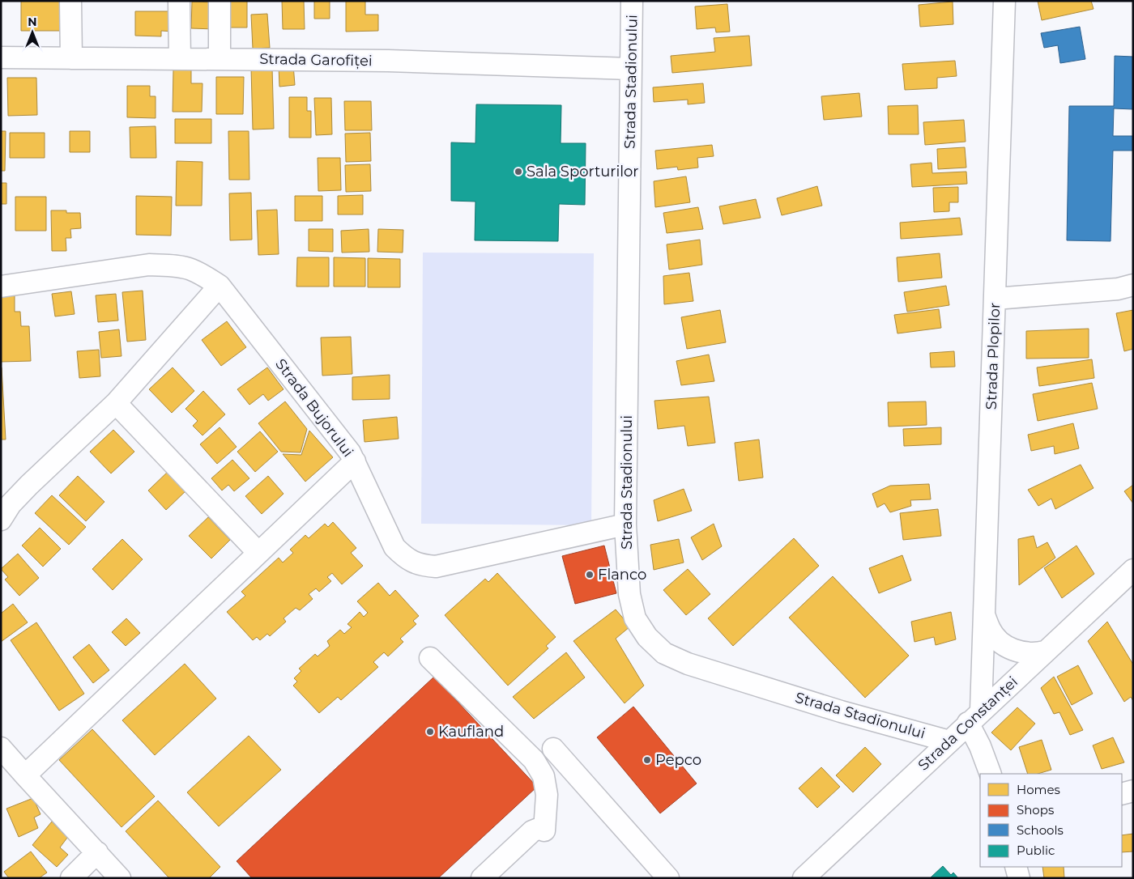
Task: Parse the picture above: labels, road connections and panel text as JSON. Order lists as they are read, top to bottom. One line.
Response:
{"streets":{"street":["Strada Garofiței","Strada Stadionului","Strada Plopilor","Strada Bujorului","Strada Constanței"]},"crossings":[["Strada Garofiței","Strada Stadionului"],["Strada Stadionului","Strada Bujorului"],["Strada Stadionului","Strada Constanței"],["Strada Plopilor","Strada Constanței"]],"places":["Sala Sporturilor","Flanco","Kaufland","Pepco"],"legend":["Homes","Shops","Schools","Public"],"north":"top"}
